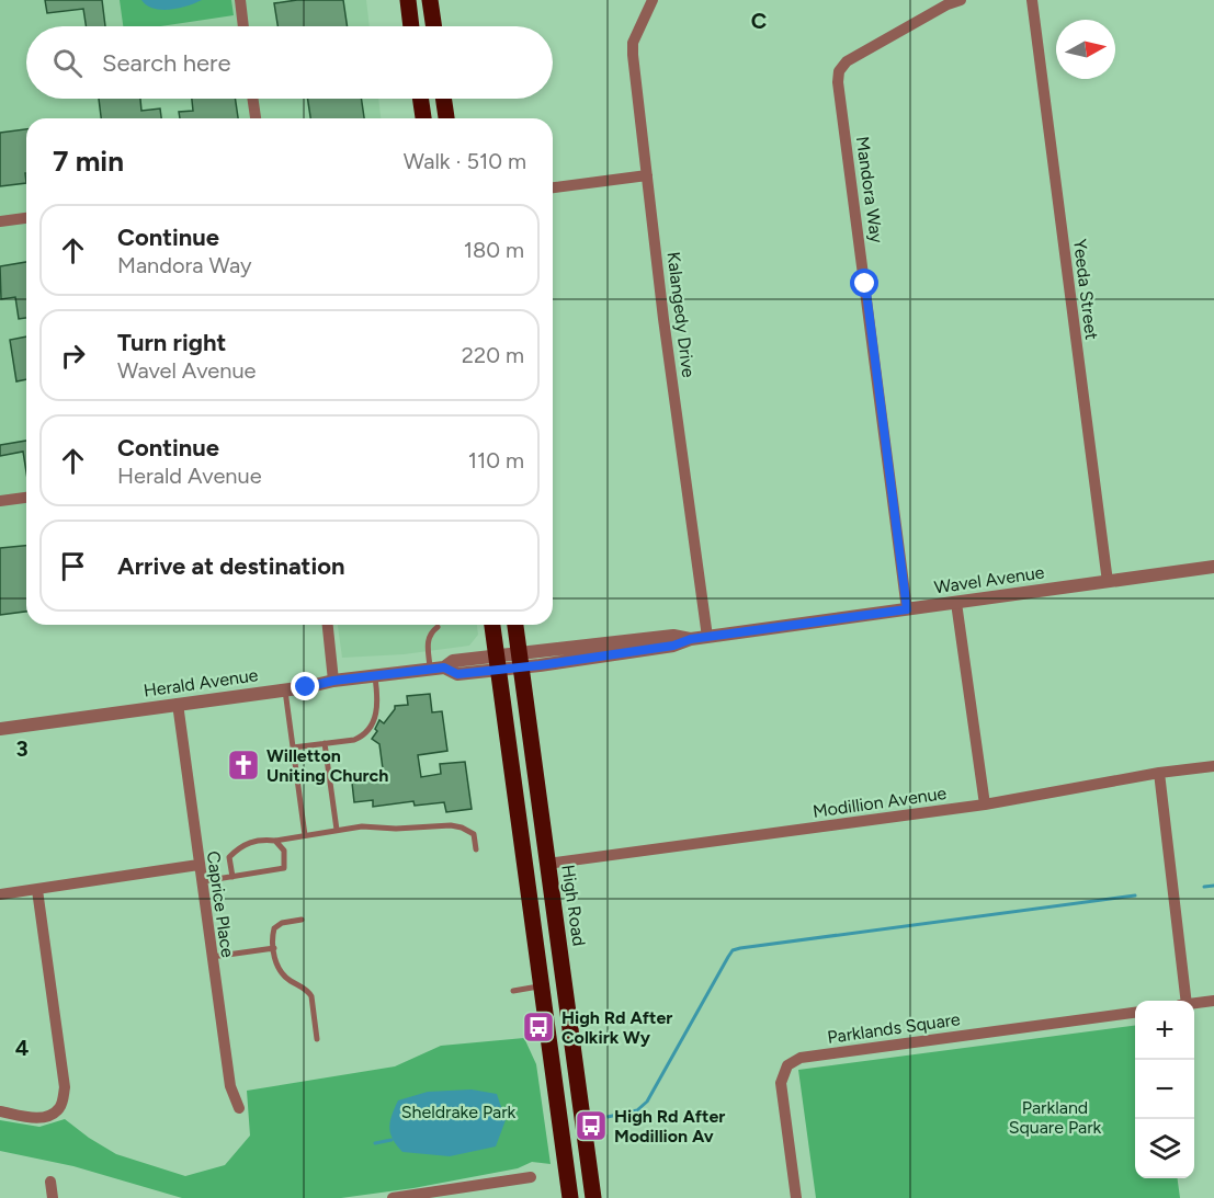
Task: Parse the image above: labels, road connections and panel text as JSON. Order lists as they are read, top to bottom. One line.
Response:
{"streets":{"main road":["High Road"],"street":["Mandora Way","Yeeda Street","Kalangedy Drive","Wavel Avenue","Herald Avenue","Modillion Avenue","Caprice Place","Parklands Square"]},"crossings":[["Mandora Way","Wavel Avenue"],["Yeeda Street","Wavel Avenue"],["Kalangedy Drive","Wavel Avenue"],["Wavel Avenue","Herald Avenue"],["Wavel Avenue","High Road"],["Herald Avenue","Caprice Place"],["Herald Avenue","High Road"],["Modillion Avenue","High Road"]],"parks":["Parkland Square Park","Sheldrake Park"],"places":{"church":["Willetton Uniting Church"],"bus stop":["High Rd After Colkirk Wy","High Rd After Modillion Av"]},"north":"right","page":{"search":"Search here","heading":["7 min","Walk · 510 m"],"list":[["Continue","Mandora Way","180 m"],["Turn right","Wavel Avenue","220 m"],["Continue","Herald Avenue","110 m"],"Arrive at destination"],"map_buttons":["+","−"]},"grid":{"columns":["C"],"rows":["3","4"]}}
